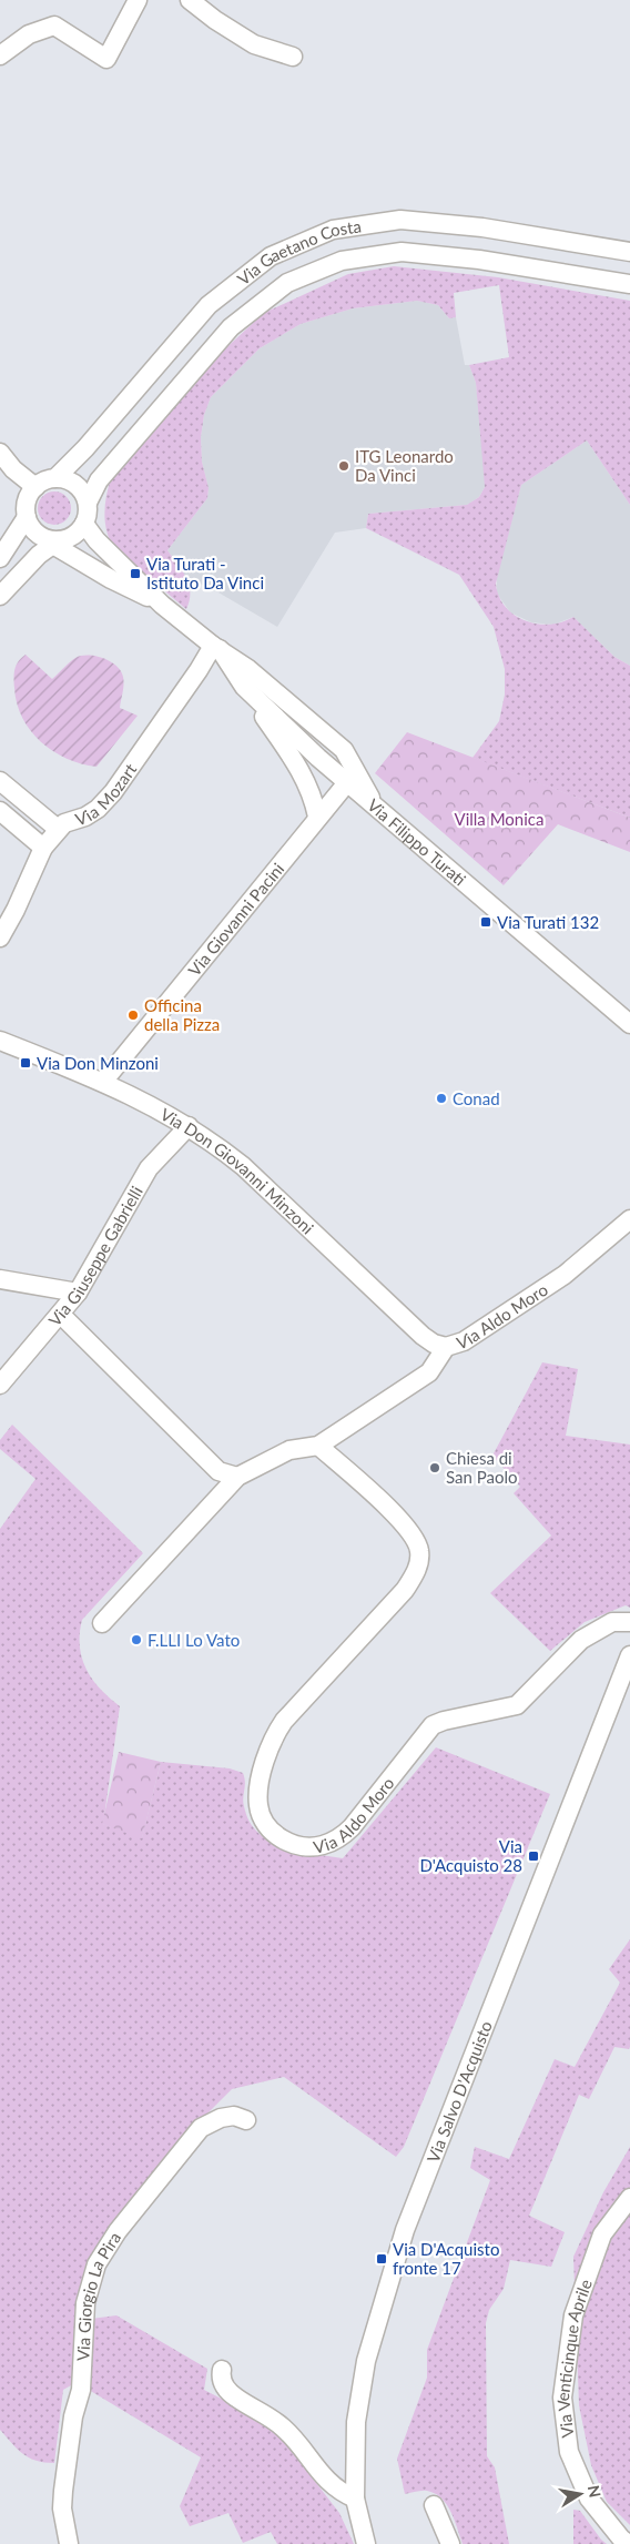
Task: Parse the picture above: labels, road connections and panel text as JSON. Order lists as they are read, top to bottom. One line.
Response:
{"streets":{"street":["Via Gaetano Costa","Via Mozart","Via Filippo Turati","Via Giovanni Pacini","Via Don Giovanni Minzoni","Via Giuseppe Gabrielli","Via Aldo Moro","Via Salvo D'Acquisto","Via Giorgio La Pira","Via Venticinque Aprile"]},"crossings":[["Via Filippo Turati","Via Giovanni Pacini"],["Via Giovanni Pacini","Via Don Giovanni Minzoni"],["Via Don Giovanni Minzoni","Via Giuseppe Gabrielli"],["Via Don Giovanni Minzoni","Via Aldo Moro"]],"parks":["Villa Monica"],"places":{"other":["ITG Leonardo Da Vinci","Officina della Pizza","Conad","Chiesa di San Paolo","F.LLI Lo Vato"],"transit":["Via Turati - Istituto Da Vinci","Via Turati 132","Via Don Minzoni","Via D'Acquisto 28","Via D'Acquisto fronte 17"]},"north":"right"}
